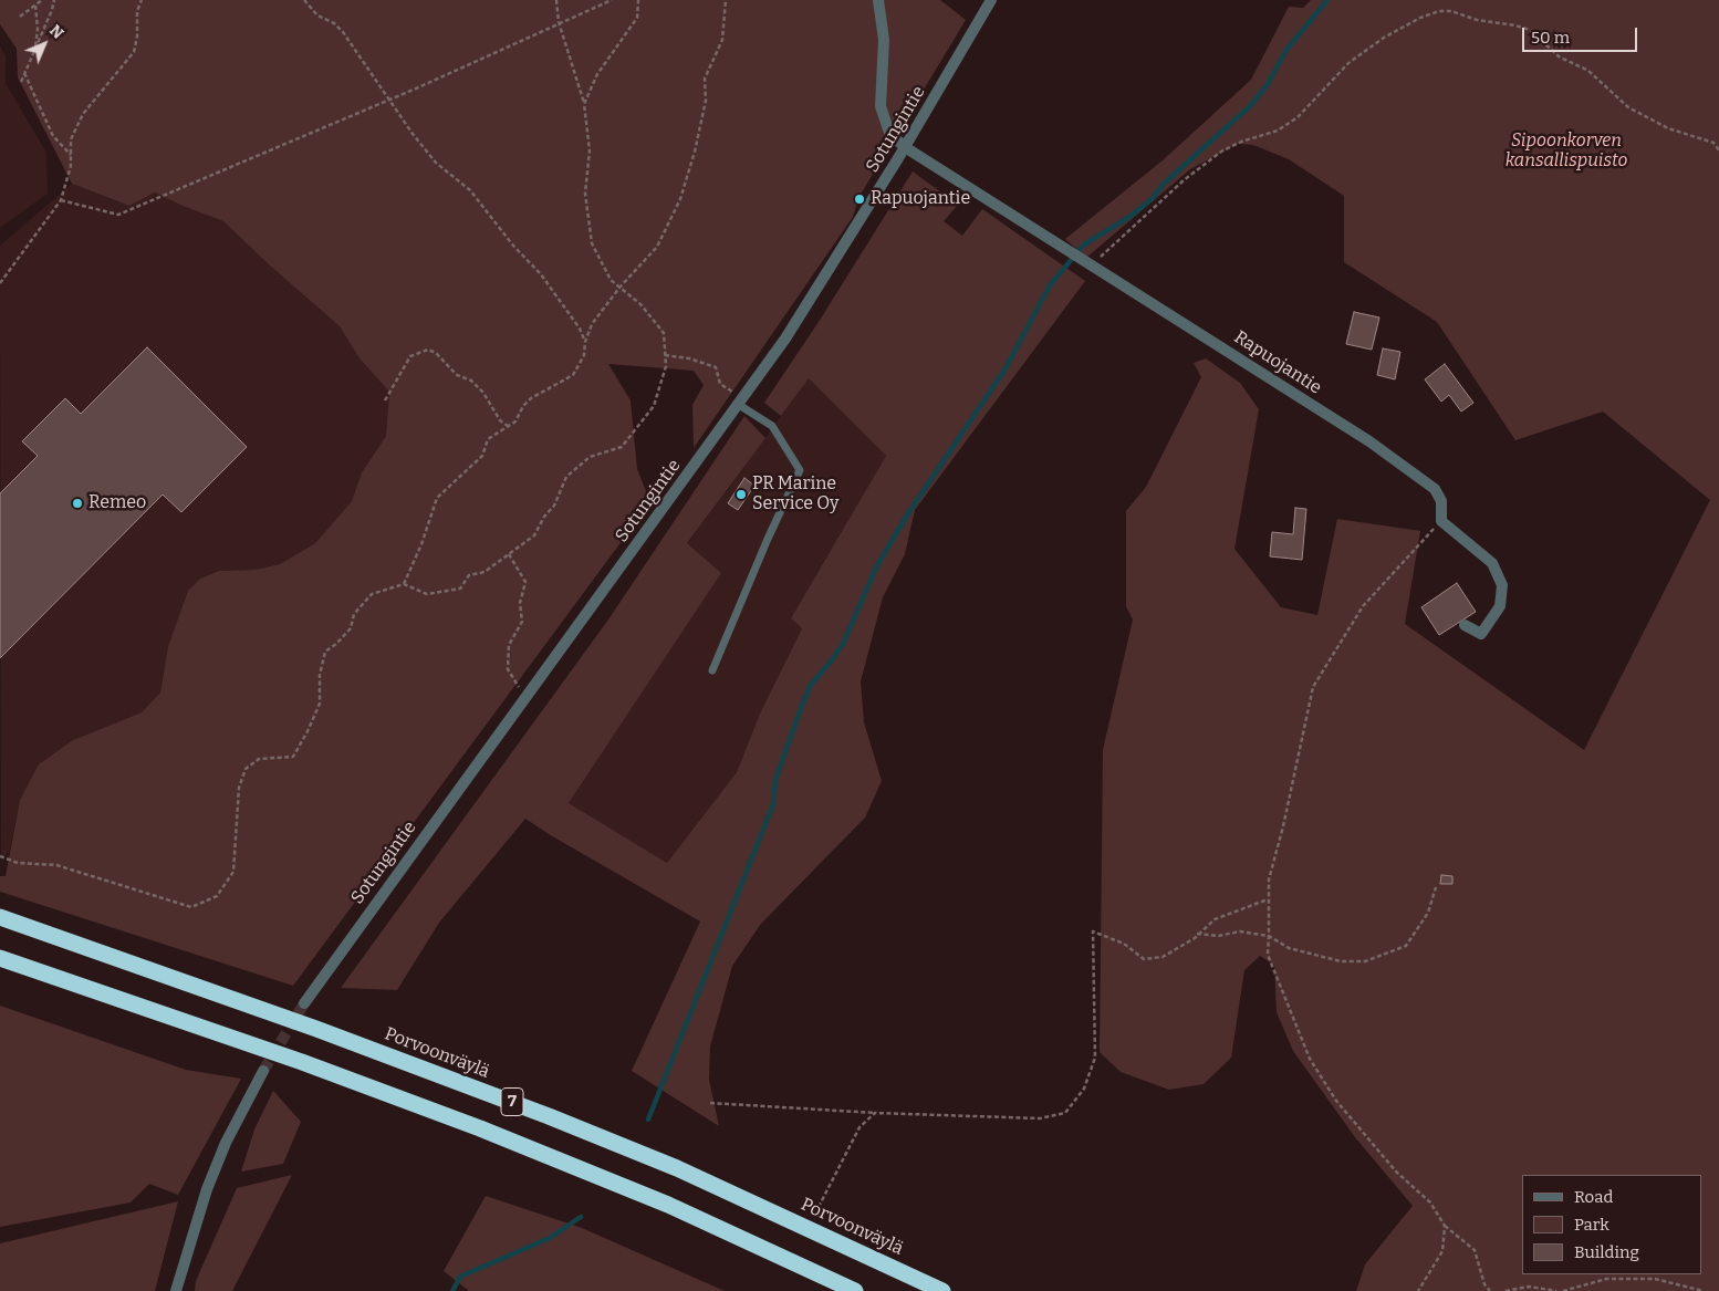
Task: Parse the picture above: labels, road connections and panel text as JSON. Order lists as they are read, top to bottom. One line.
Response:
{"streets":{"highway":["Porvoonväylä","7"],"street":["Sotungintie","Rapuojantie"]},"crossings":[["Sotungintie","Rapuojantie"]],"parks":["Sipoonkorven kansallispuisto"],"places":["Rapuojantie","PR Marine Service Oy","Remeo"],"legend":["Road","Park","Building"],"scale_bar":"50 m","north":"top right"}
